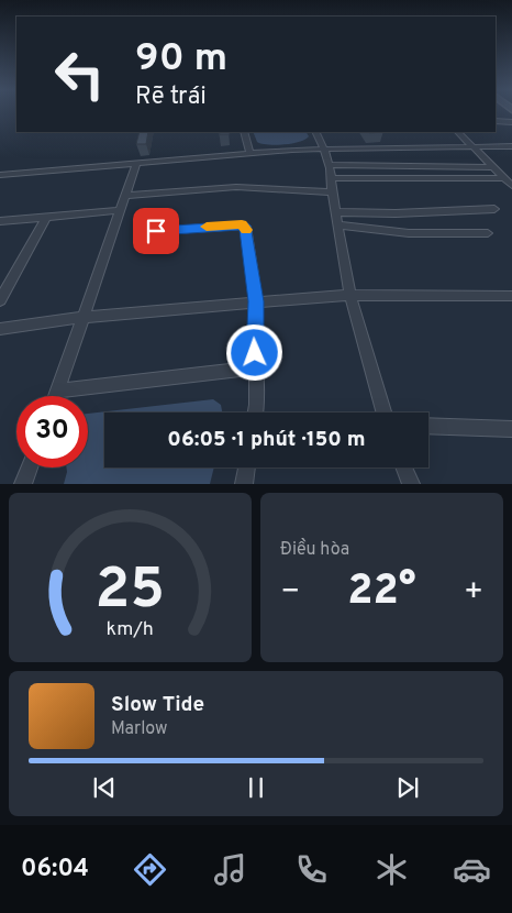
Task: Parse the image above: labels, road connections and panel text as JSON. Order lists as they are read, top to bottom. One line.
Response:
{"page":{"turn":["90 m","Rẽ trái"],"limit":"30","trip":"06:05 · 1 phút · 150 m","tile":"Điều hòa","heat":["−","22°","+"],"song":["Slow Tide","Marlow"],"tabs":"06:04","gauge":["25","km/h"]}}
